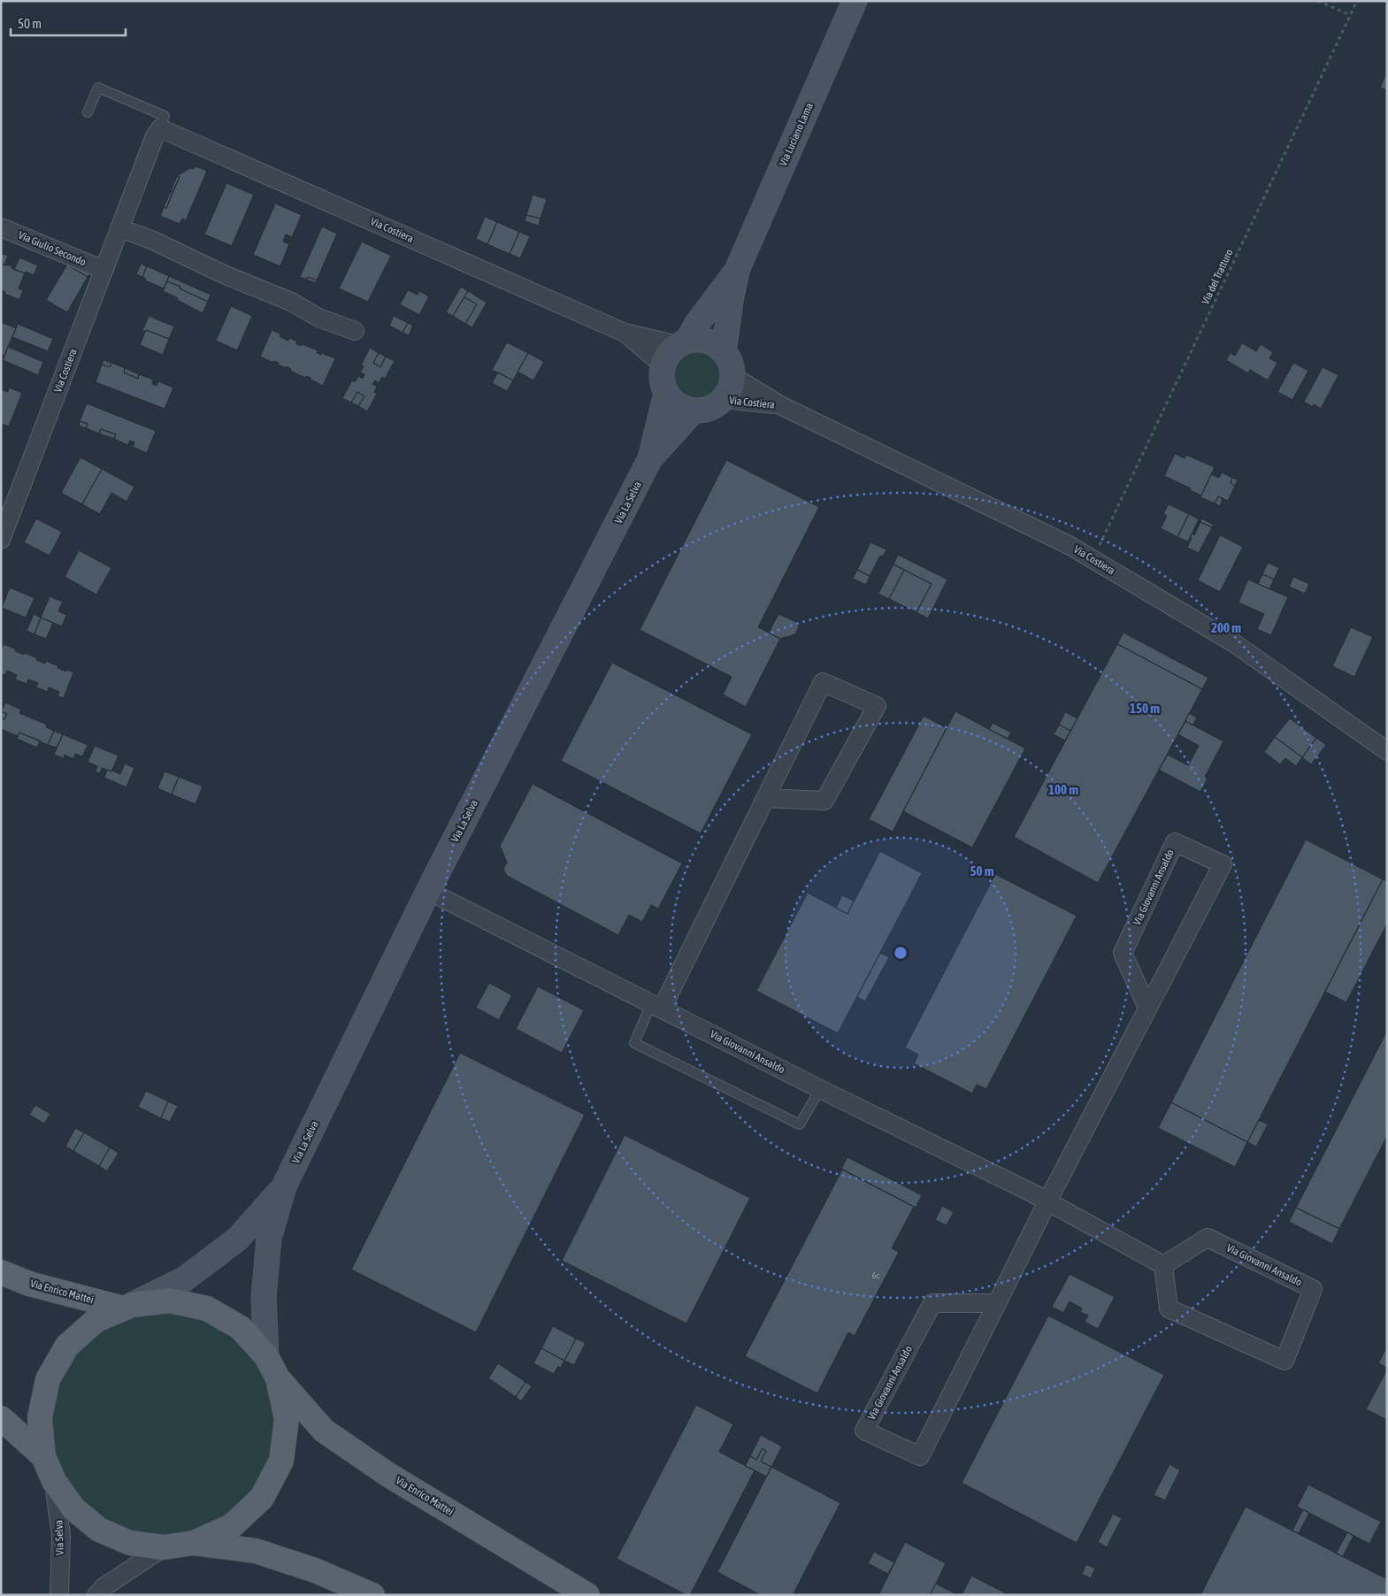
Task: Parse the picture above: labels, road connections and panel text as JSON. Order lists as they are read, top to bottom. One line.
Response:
{"streets":{"main road":["Via Enrico Mattei"],"street":["Via Luciano Lama","Via Costiera","Via Giulio Secondo","Via La Selva","Via Giovanni Ansaldo","Via Selva"],"path":["Via del Tratturo"]},"crossings":[["Via Luciano Lama","Via Costiera"],["Via Luciano Lama","Via La Selva"],["Via Costiera","Via Giulio Secondo"],["Via Costiera","Via del Tratturo"],["Via Costiera","Via La Selva"],["Via La Selva","Via Giovanni Ansaldo"],["Via La Selva","Via Enrico Mattei"]],"house_numbers":["6c"],"scale_bar":"50 m","rings":["200 m","150 m","100 m","50 m"]}
